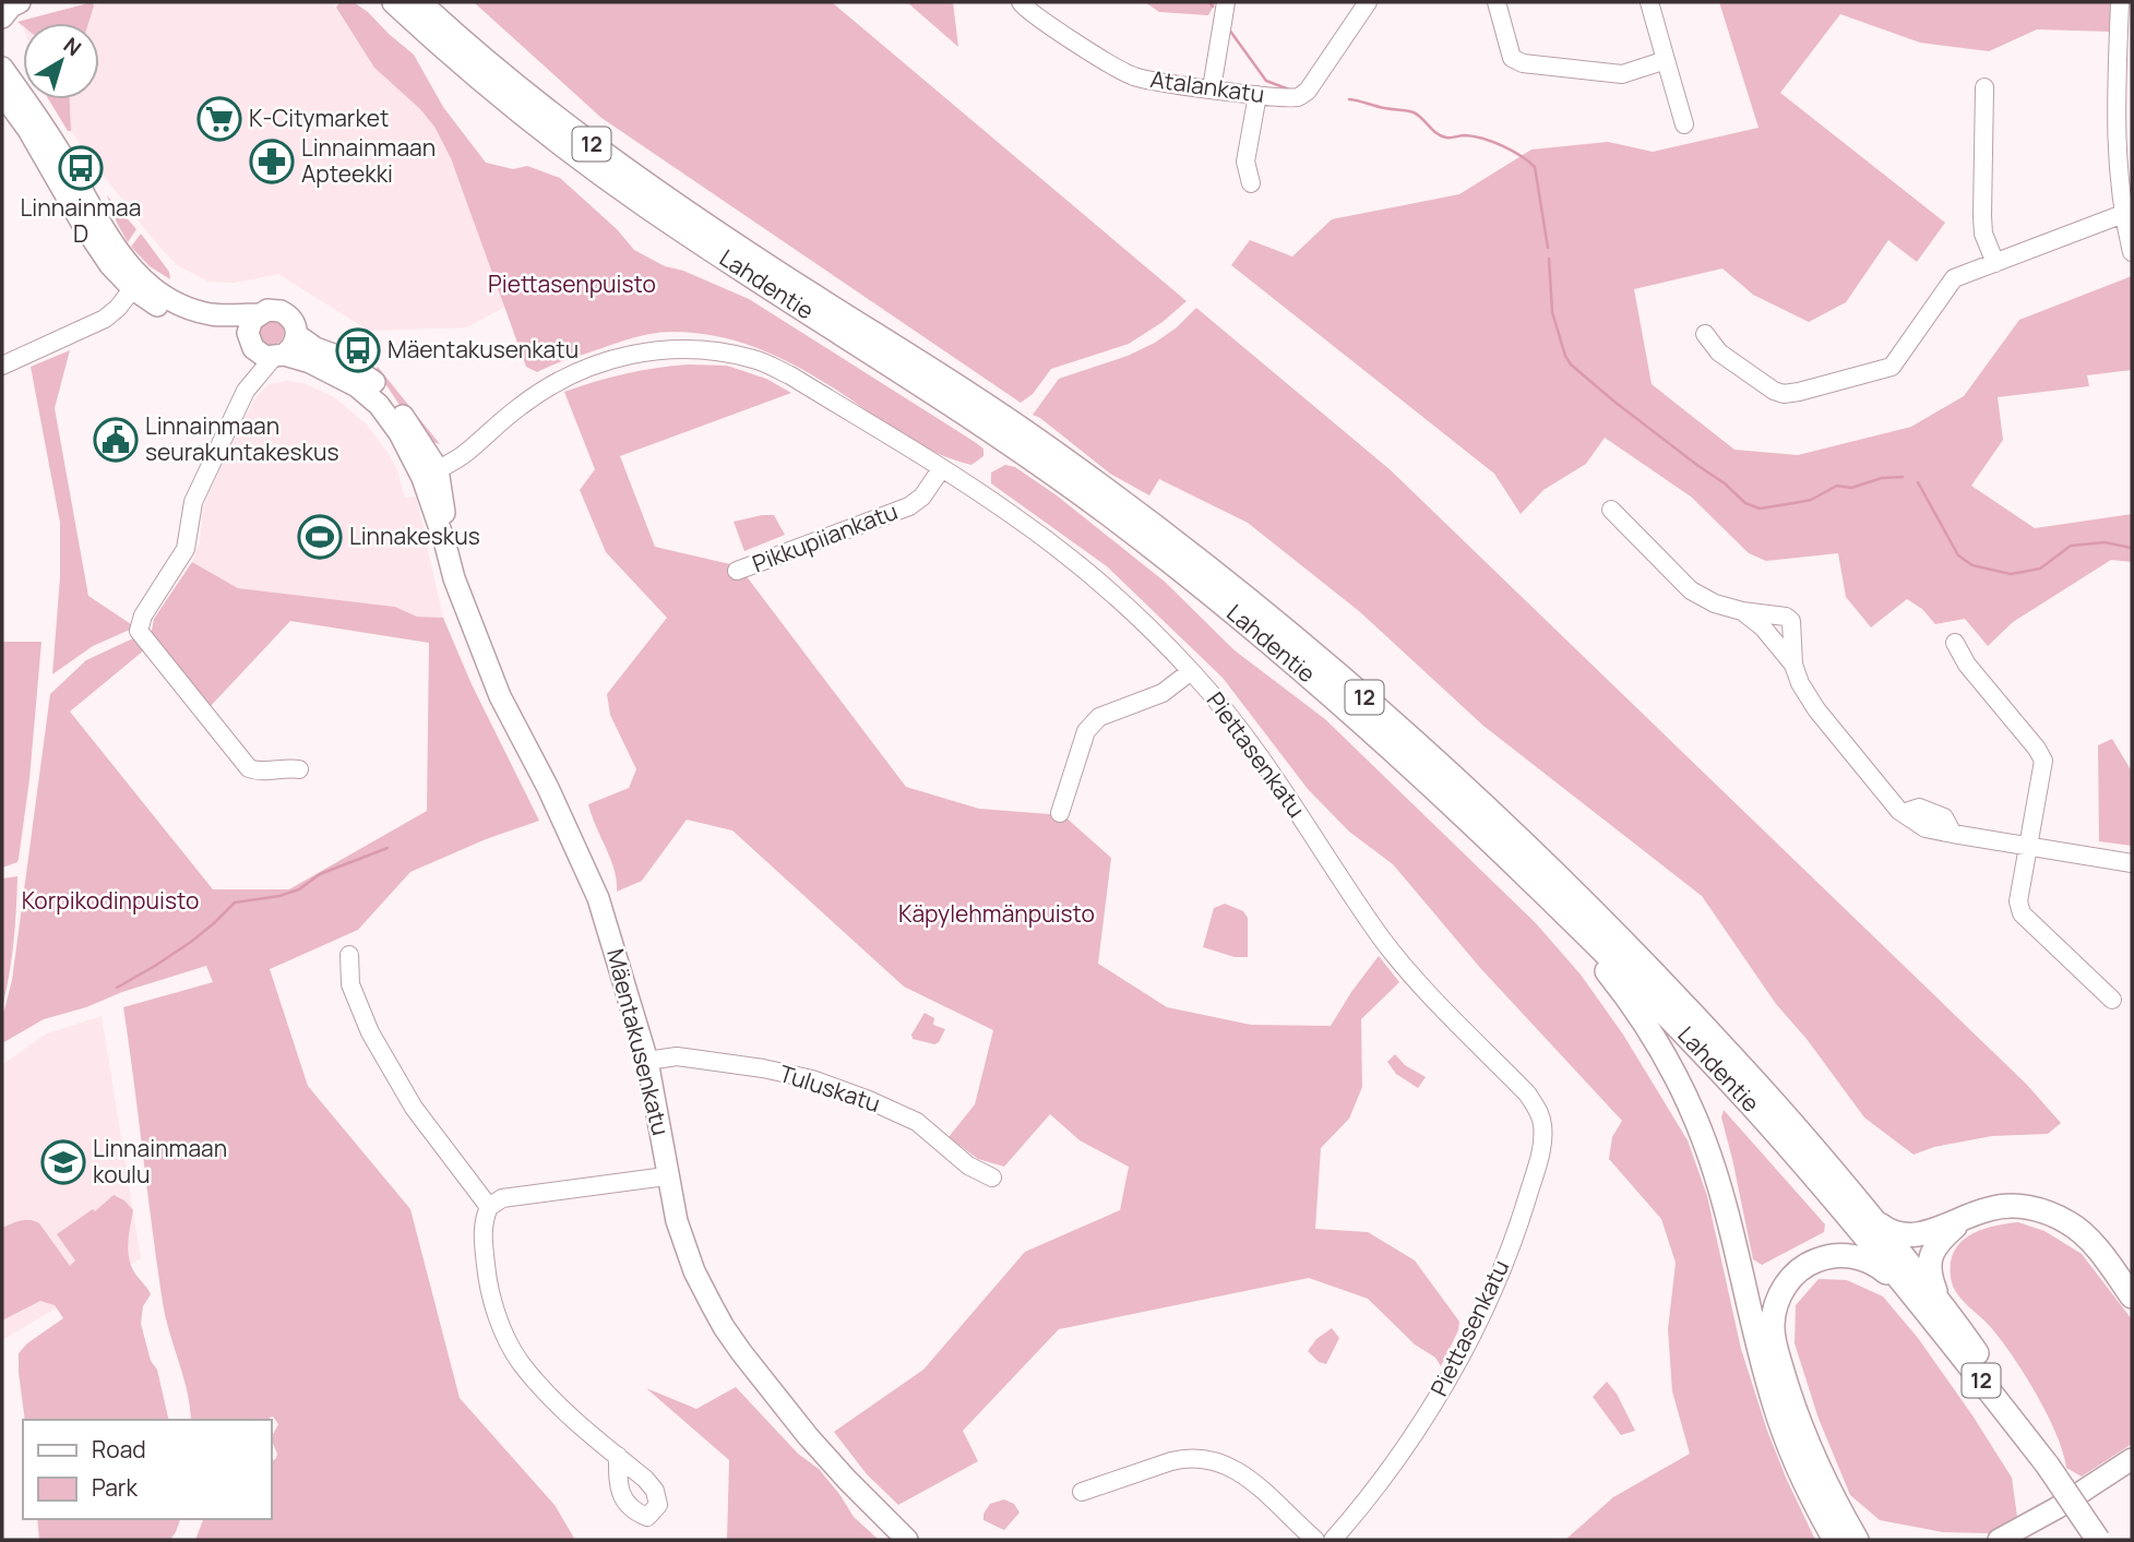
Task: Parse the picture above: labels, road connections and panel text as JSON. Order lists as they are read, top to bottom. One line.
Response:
{"streets":{"highway":["12","Lahdentie"],"main road":["Mäentakusenkatu"],"street":["Atalankatu","Pikkupiiankatu","Piettasenkatu","Tuluskatu"]},"crossings":[["Pikkupiiankatu","Piettasenkatu"],["Piettasenkatu","Mäentakusenkatu"],["Mäentakusenkatu","Tuluskatu"]],"parks":["Piettasenpuisto","Korpikodinpuisto","Käpylehmänpuisto"],"places":{"supermarket":["K-Citymarket"],"pharmacy":["Linnainmaan Apteekki"],"bus stop":["Linnainmaa D","Mäentakusenkatu"],"public building":["Linnainmaan seurakuntakeskus"],"sports":["Linnakeskus"],"school or university":["Linnainmaan koulu"]},"legend":["Road","Park"],"north":"top right"}
